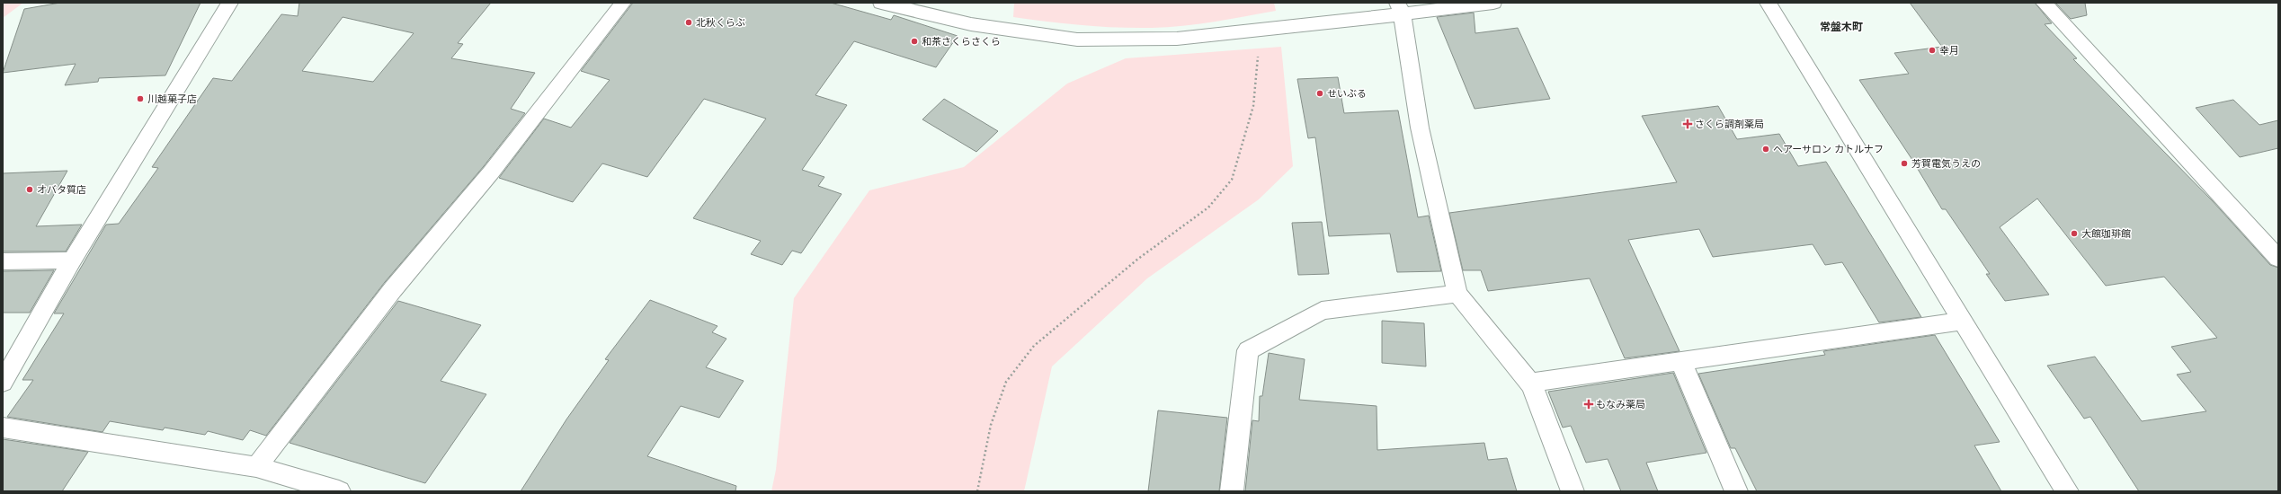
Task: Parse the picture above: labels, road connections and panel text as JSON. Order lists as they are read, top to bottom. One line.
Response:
{"districts":["常盤木町"],"places":{"other":["北秋くらぶ","和茶さくらさくら","幸月","せいぶる","川越菓子店","ヘアーサロン カトルナフ","芳賀電気うえの","オバタ質店","大館珈琲館"],"health":["さくら調剤薬局","もなみ薬局"]}}
